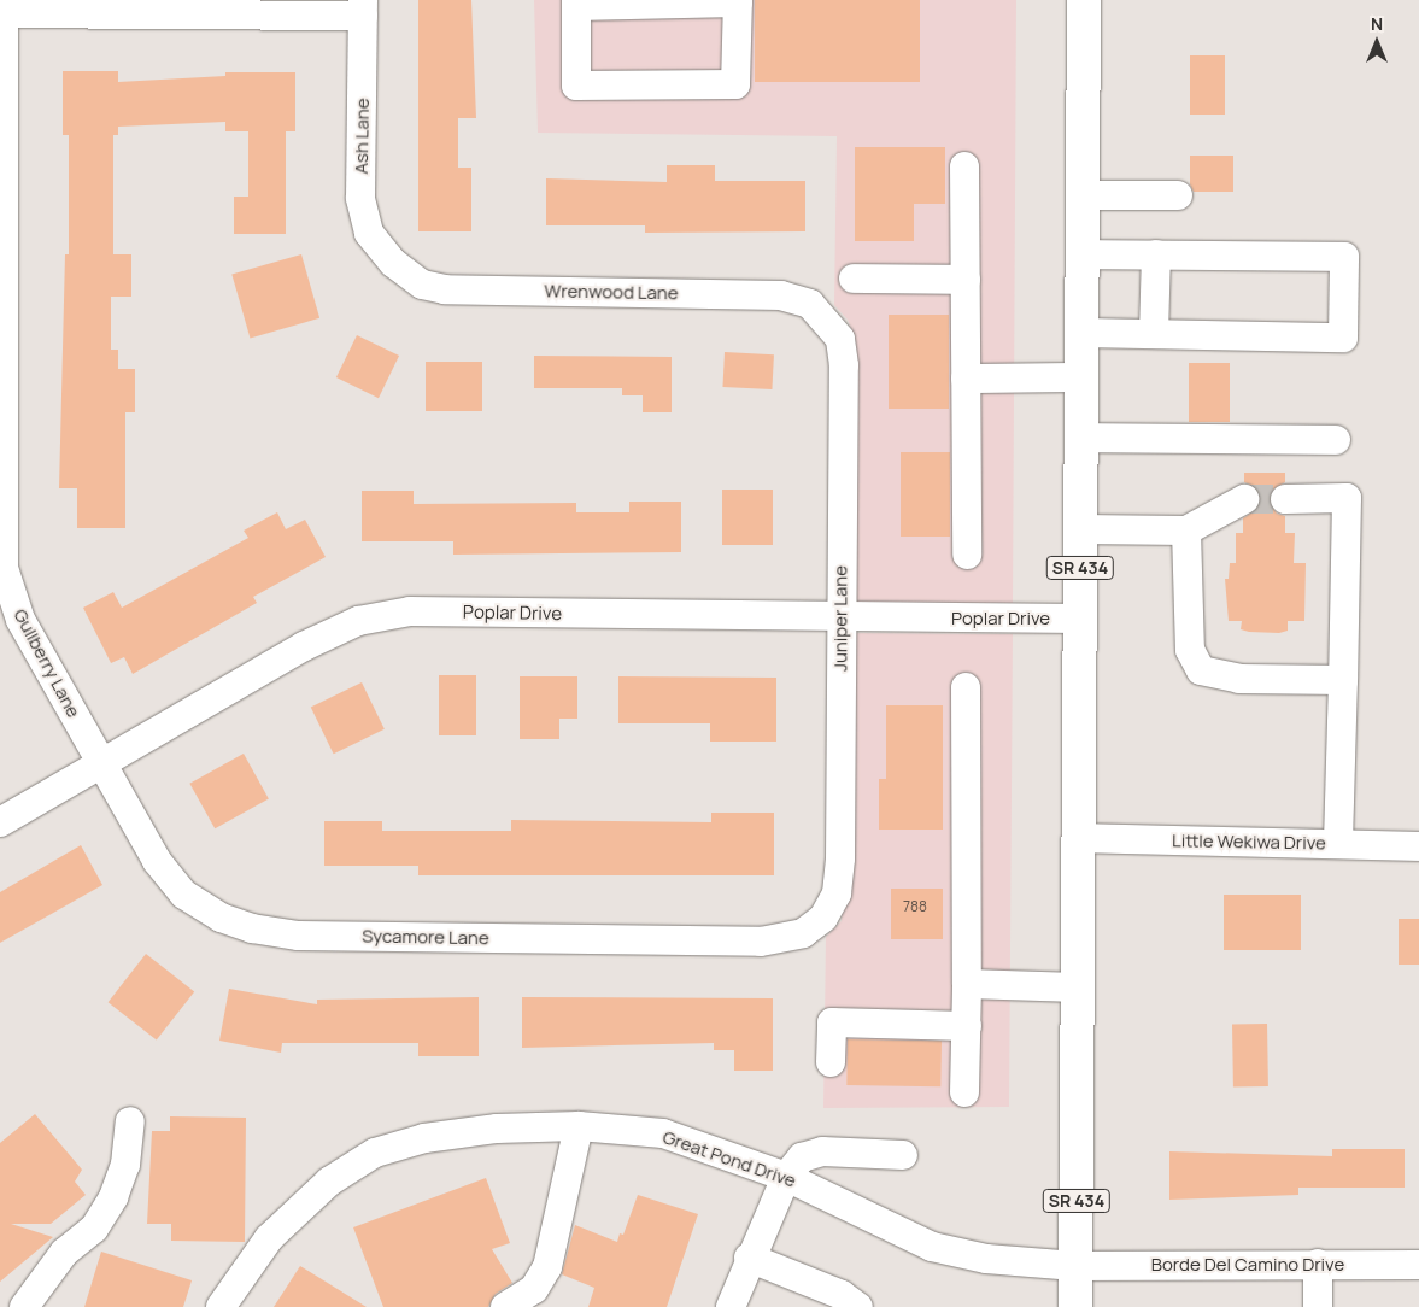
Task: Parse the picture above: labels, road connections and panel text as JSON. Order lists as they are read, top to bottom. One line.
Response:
{"streets":{"main road":["SR 434"],"street":["Ash Lane","Wrenwood Lane","Poplar Drive","Juniper Lane","Gullberry Lane","Little Wekiwa Drive","Sycamore Lane","Great Pond Drive","Borde Del Camino Drive"]},"crossings":[["Ash Lane","Wrenwood Lane"],["Wrenwood Lane","Juniper Lane"],["SR 434","Poplar Drive"],["SR 434","Little Wekiwa Drive"],["SR 434","Great Pond Drive"],["SR 434","Borde Del Camino Drive"],["Poplar Drive","Juniper Lane"],["Poplar Drive","Gullberry Lane"],["Poplar Drive","Sycamore Lane"],["Juniper Lane","Sycamore Lane"],["Gullberry Lane","Sycamore Lane"],["Great Pond Drive","Borde Del Camino Drive"]],"house_numbers":["788"],"north":"top"}
